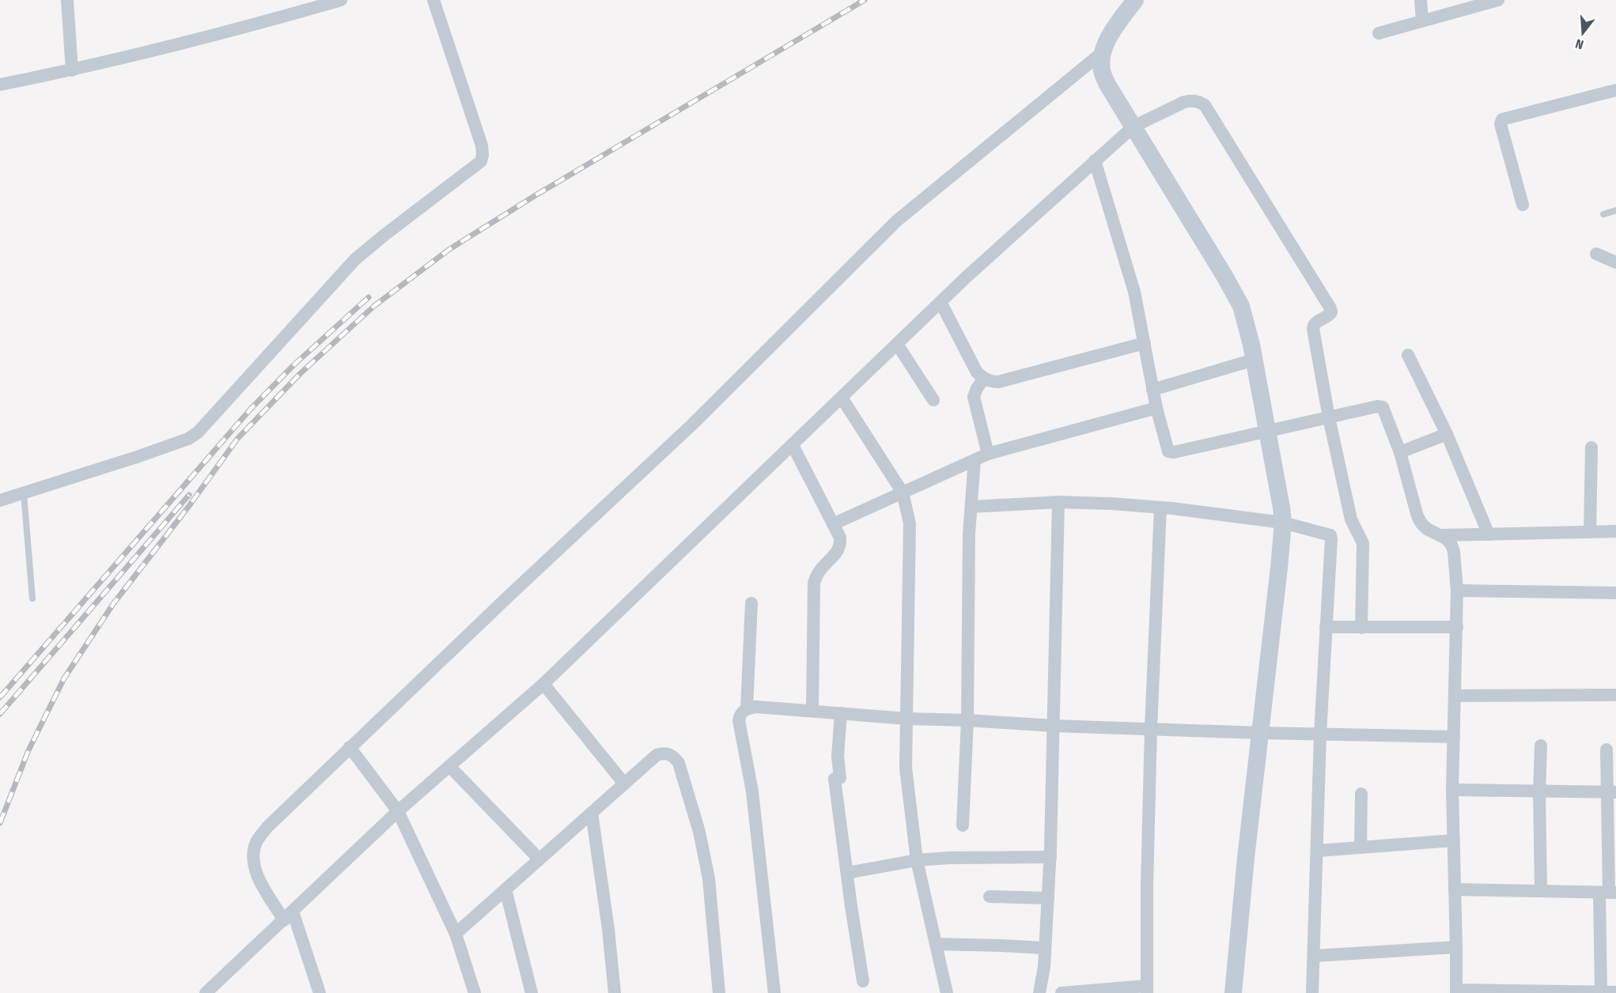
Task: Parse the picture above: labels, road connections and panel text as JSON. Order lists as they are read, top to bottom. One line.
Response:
{"north":"bottom"}
